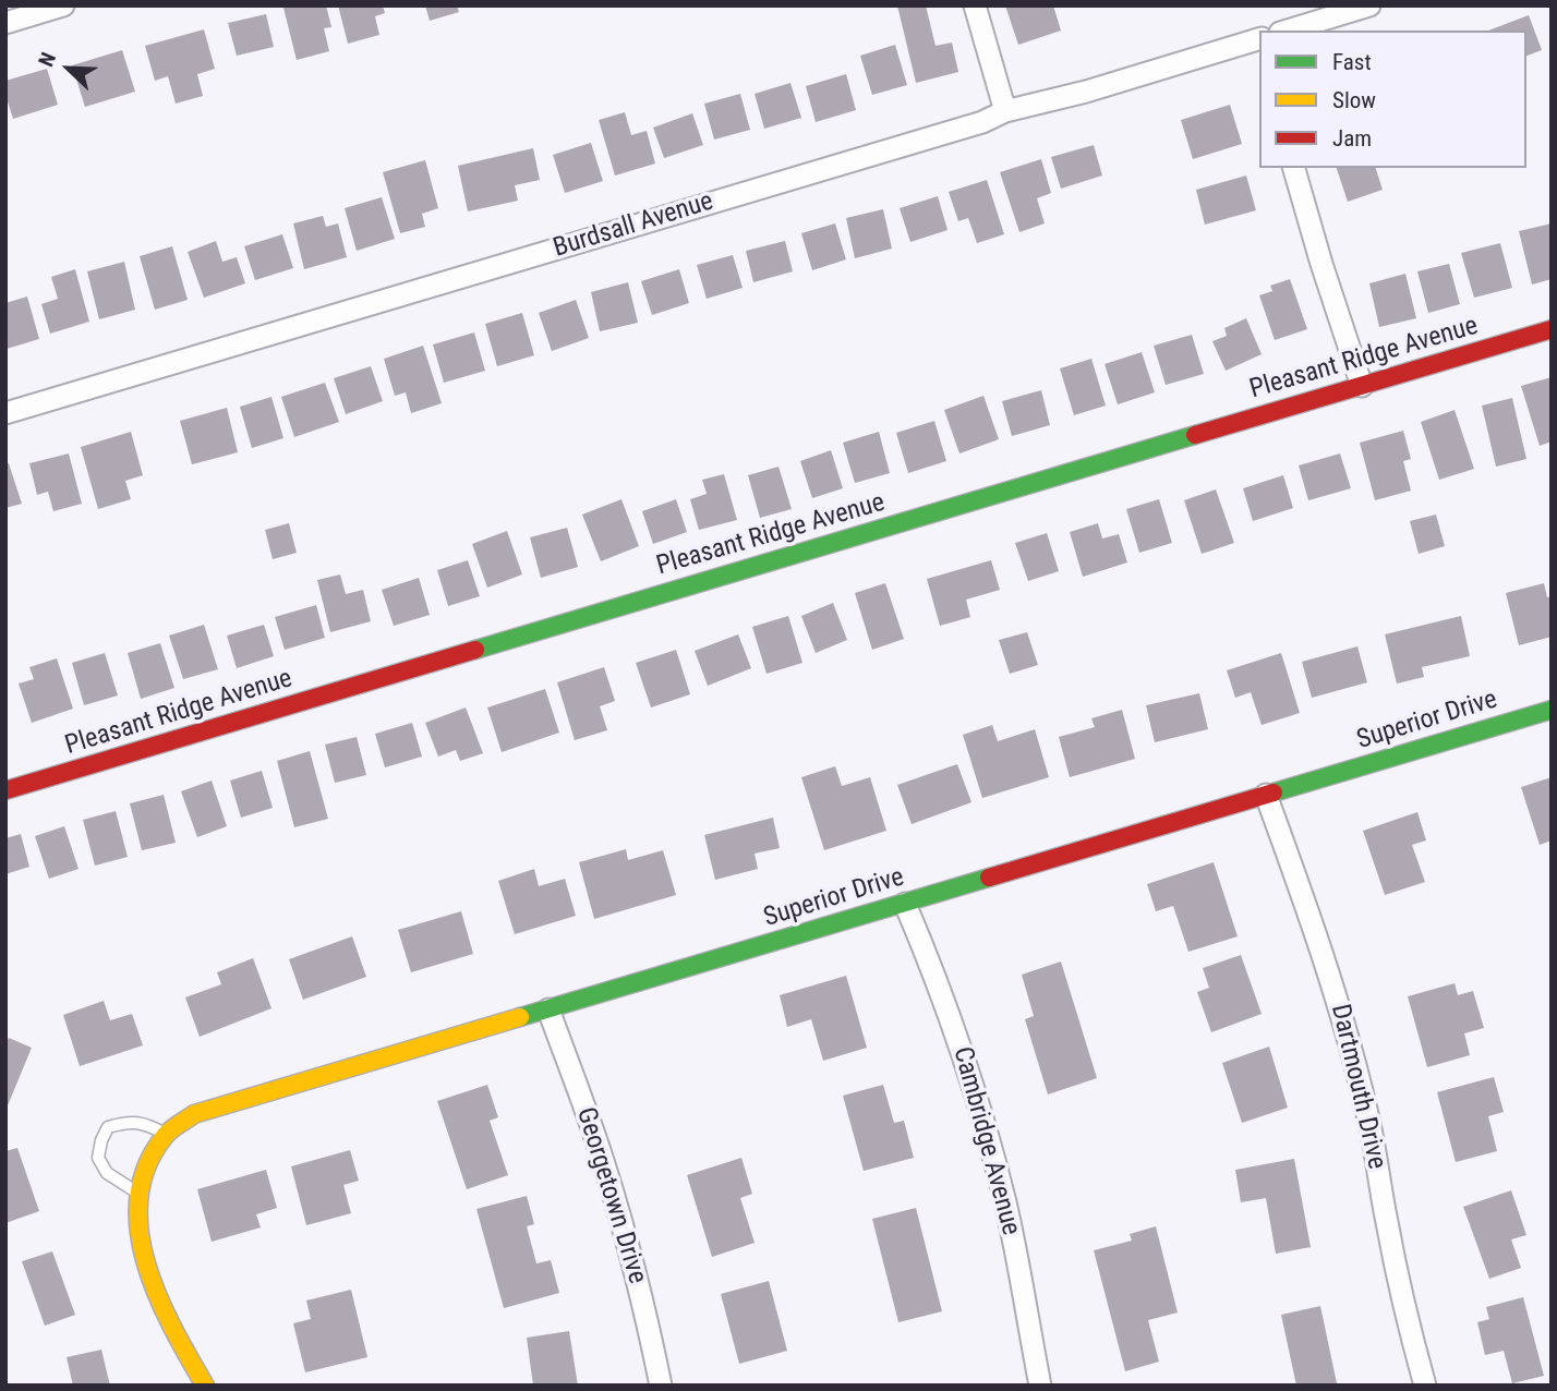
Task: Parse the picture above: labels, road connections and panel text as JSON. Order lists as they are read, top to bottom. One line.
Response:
{"streets":{"street":["Burdsall Avenue","Pleasant Ridge Avenue","Superior Drive","Dartmouth Drive","Cambridge Avenue","Georgetown Drive"]},"crossings":[["Superior Drive","Dartmouth Drive"],["Superior Drive","Cambridge Avenue"],["Superior Drive","Georgetown Drive"]],"legend":["Fast","Slow","Jam"],"north":"top left"}
